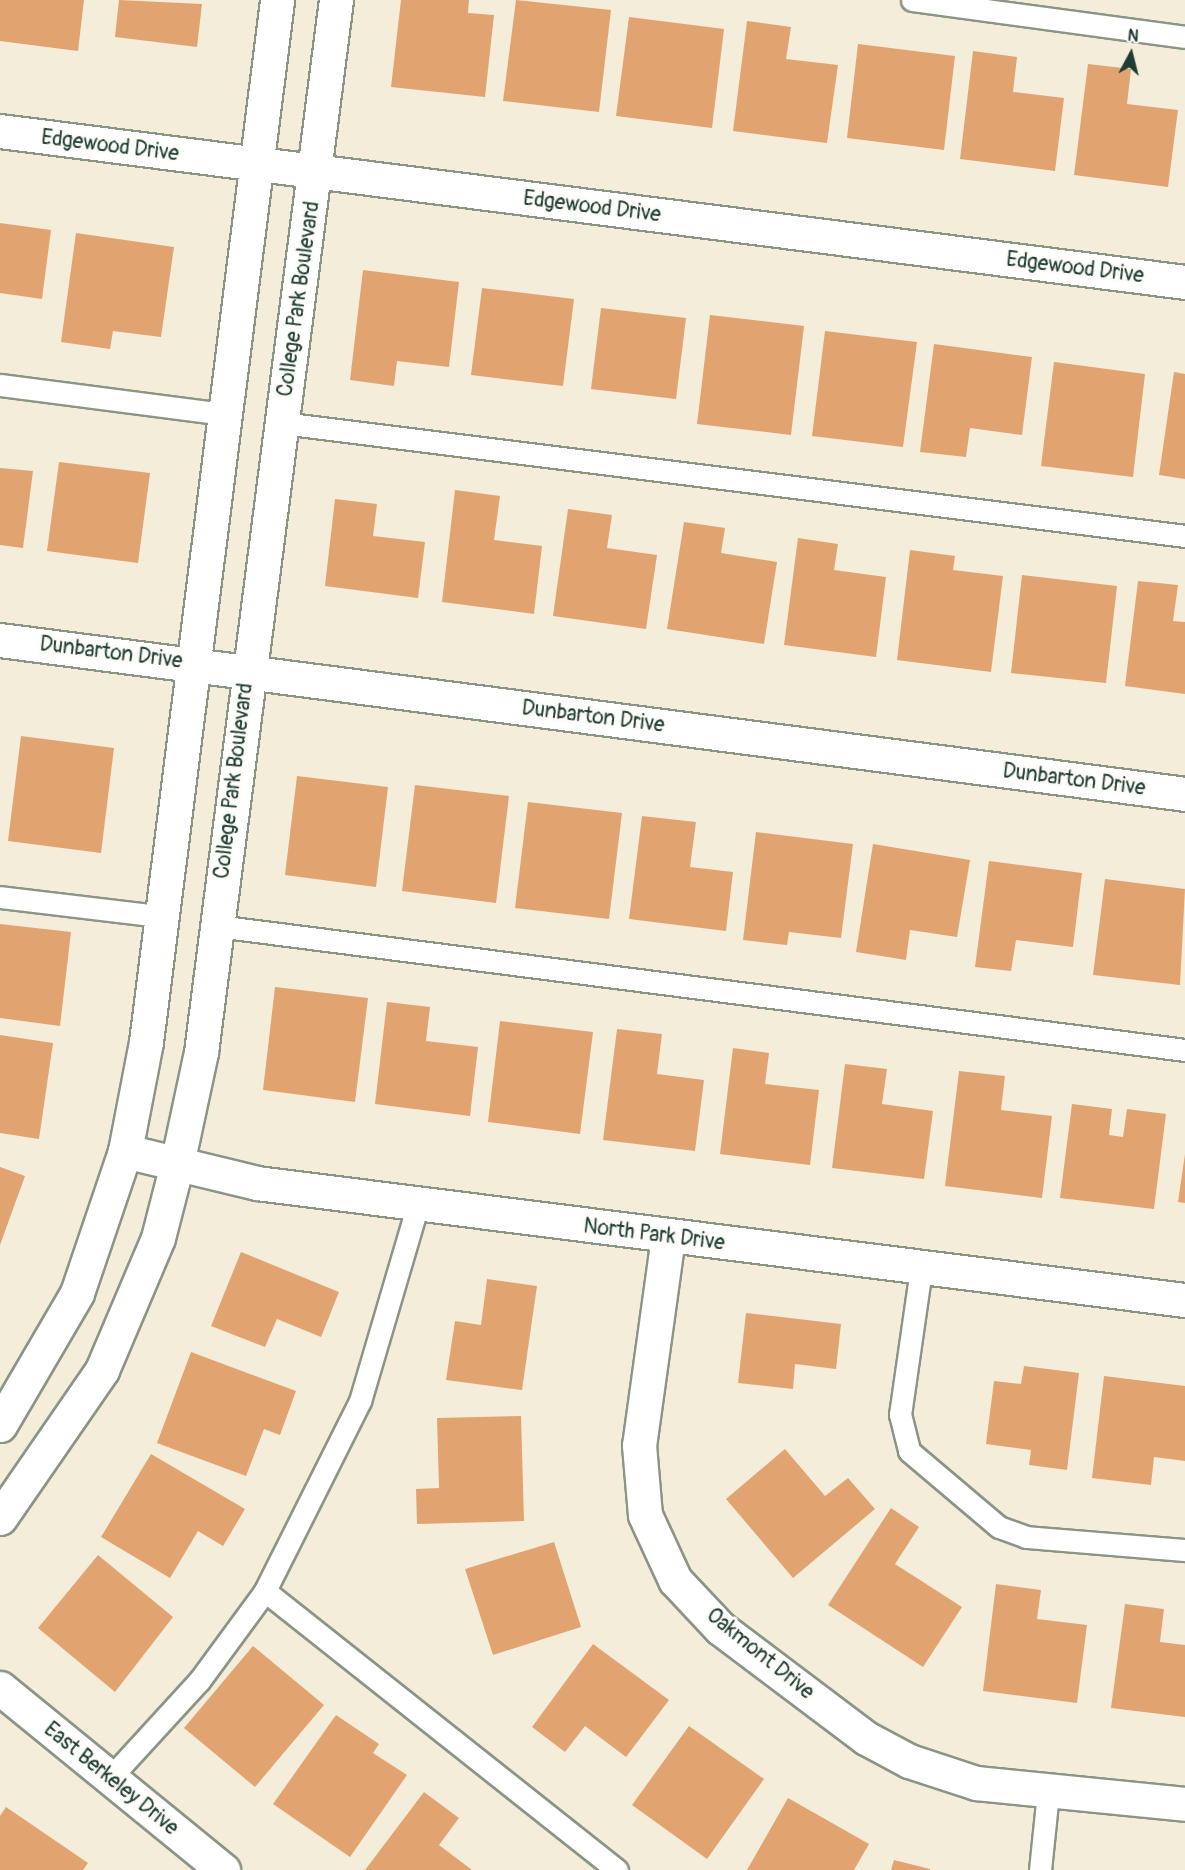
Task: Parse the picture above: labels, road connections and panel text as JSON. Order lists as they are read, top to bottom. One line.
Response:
{"streets":{"street":["Edgewood Drive","College Park Boulevard","Dunbarton Drive","North Park Drive","Oakmont Drive","East Berkeley Drive"]},"crossings":[["Edgewood Drive","College Park Boulevard"],["College Park Boulevard","Dunbarton Drive"],["College Park Boulevard","North Park Drive"],["North Park Drive","Oakmont Drive"]],"north":"top"}
